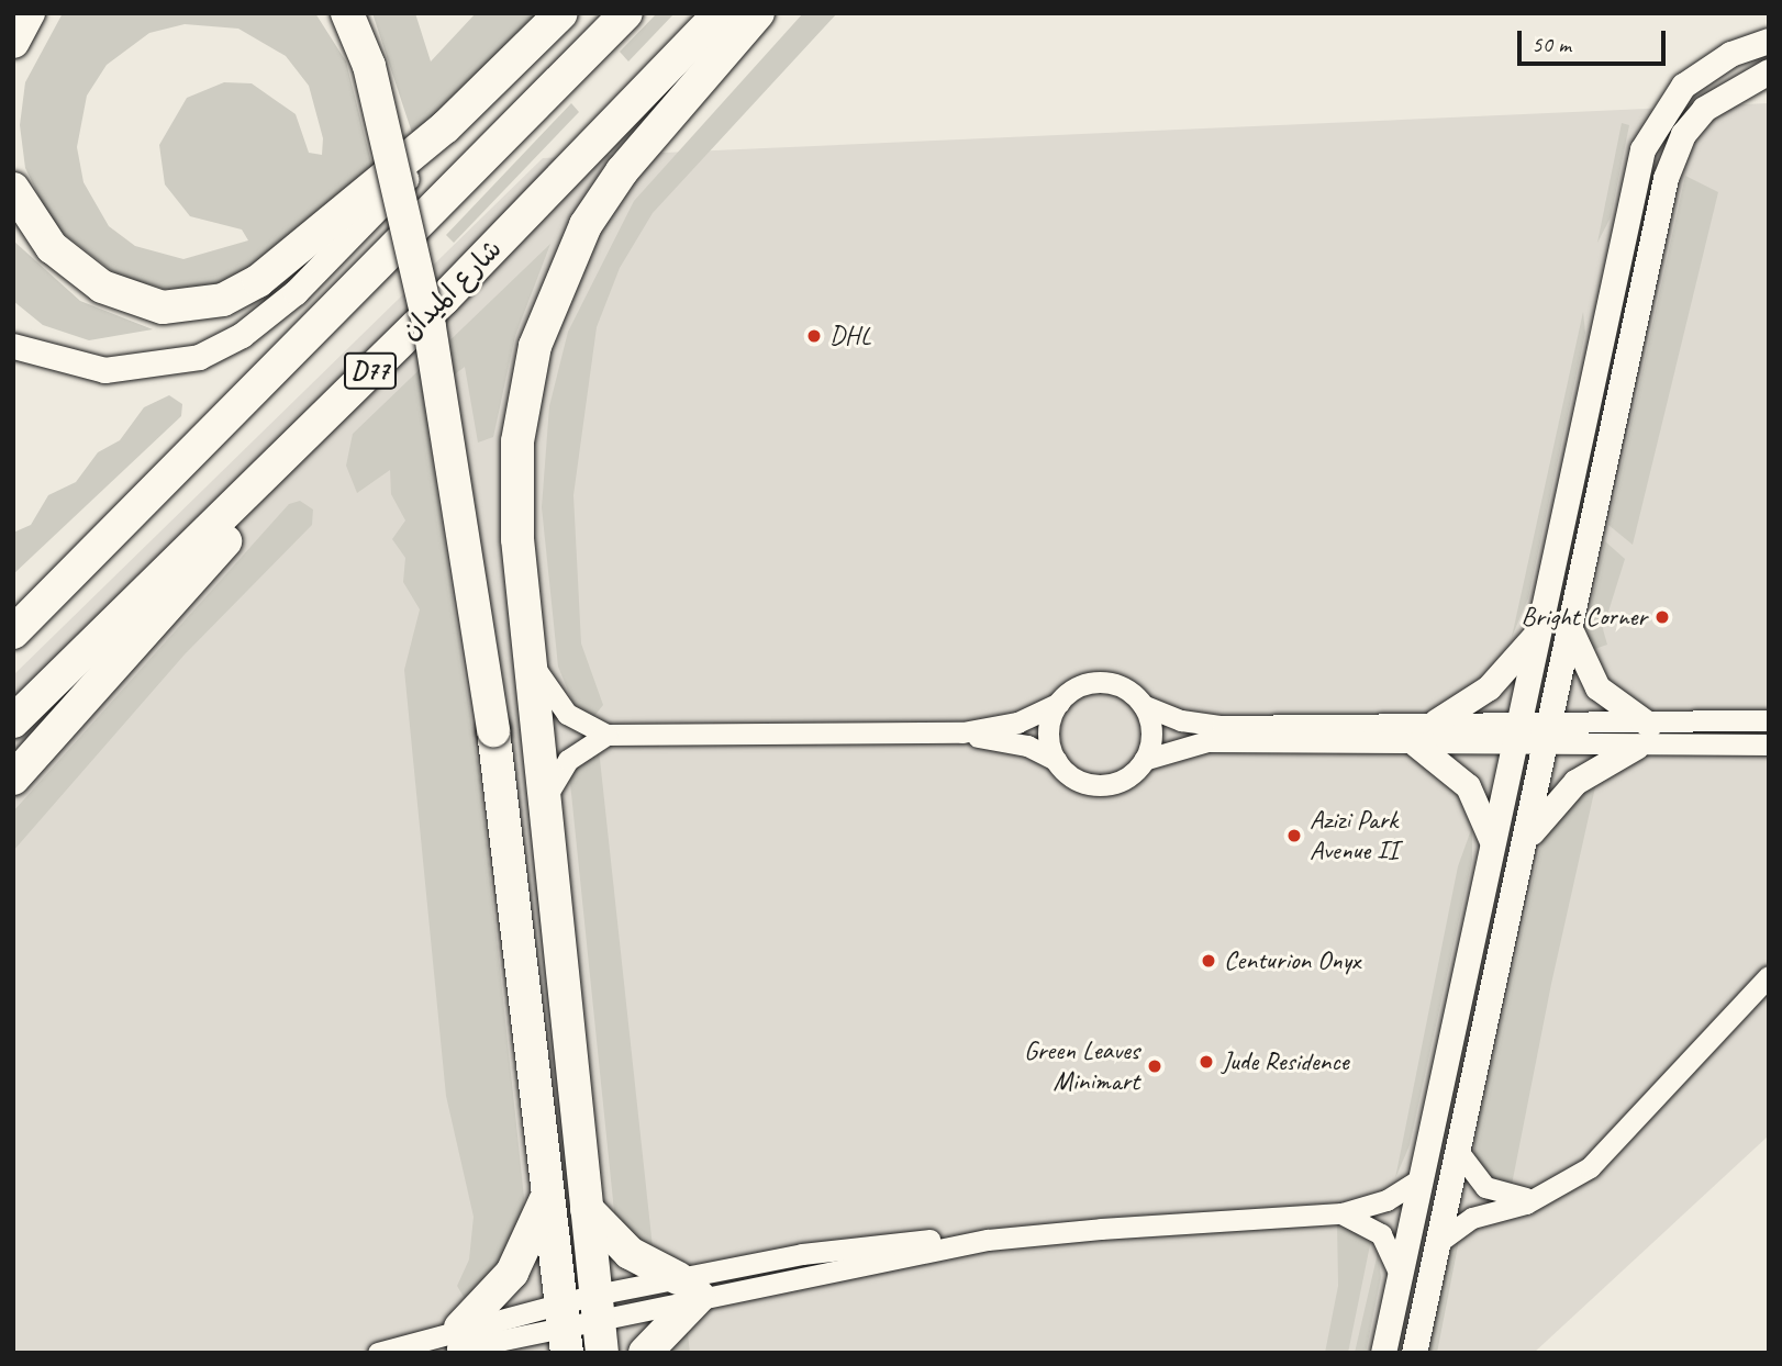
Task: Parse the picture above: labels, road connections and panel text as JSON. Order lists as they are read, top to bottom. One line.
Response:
{"streets":{"main road":["شارع الميدان","D77"]},"places":["DHL","Bright Corner","Azizi Park Avenue II","Centurion Onyx","Jude Residence","Green Leaves Minimart"],"scale_bar":"50 m"}
